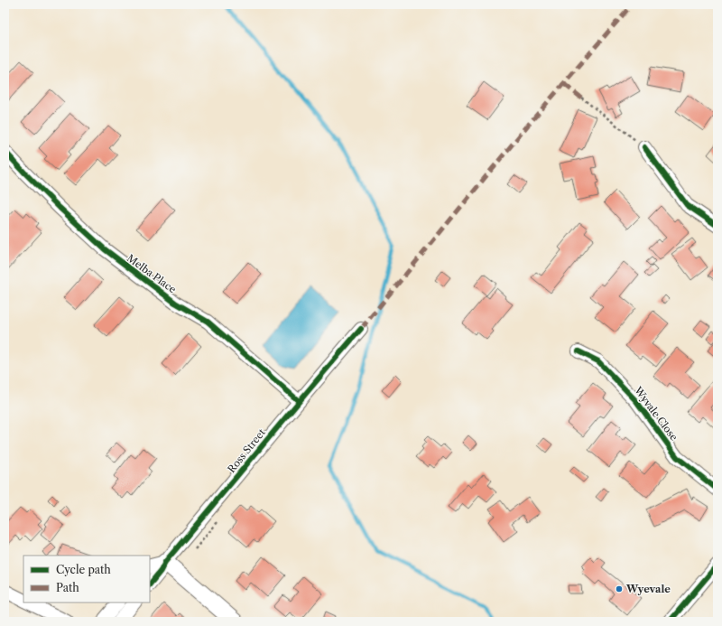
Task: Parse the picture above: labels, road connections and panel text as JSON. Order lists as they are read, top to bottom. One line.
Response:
{"streets":{"street":["Melba Place","Wyvale Close","Ross Street"]},"crossings":[["Melba Place","Ross Street"]],"places":["Wyevale"],"legend":["Cycle path","Path"]}
